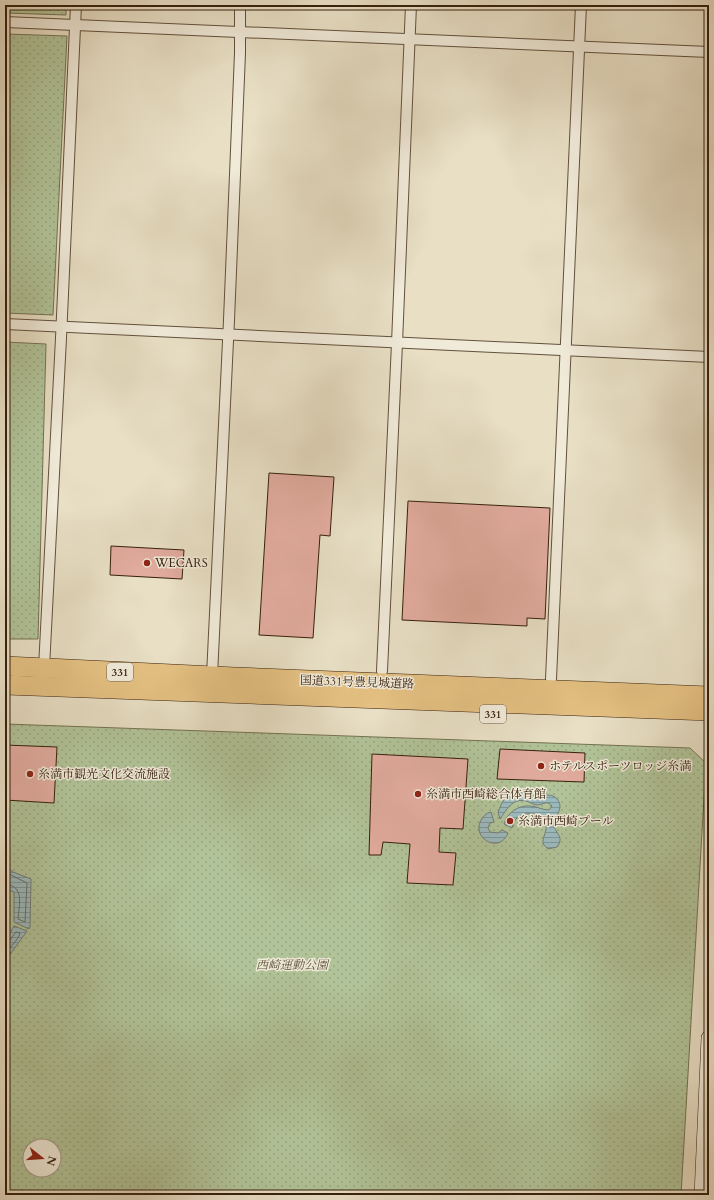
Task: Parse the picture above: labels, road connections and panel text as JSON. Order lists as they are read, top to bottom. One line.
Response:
{"streets":{"highway":["331","国道331号豊見城道路"]},"crossings":[["331","国道331号豊見城道路"]],"parks":["西崎運動公園"],"places":["WECARS","ホテルスポーツロッジ糸満","糸満市観光文化交流施設","糸満市西崎総合体育館","糸満市西崎プール"],"north":"right"}
